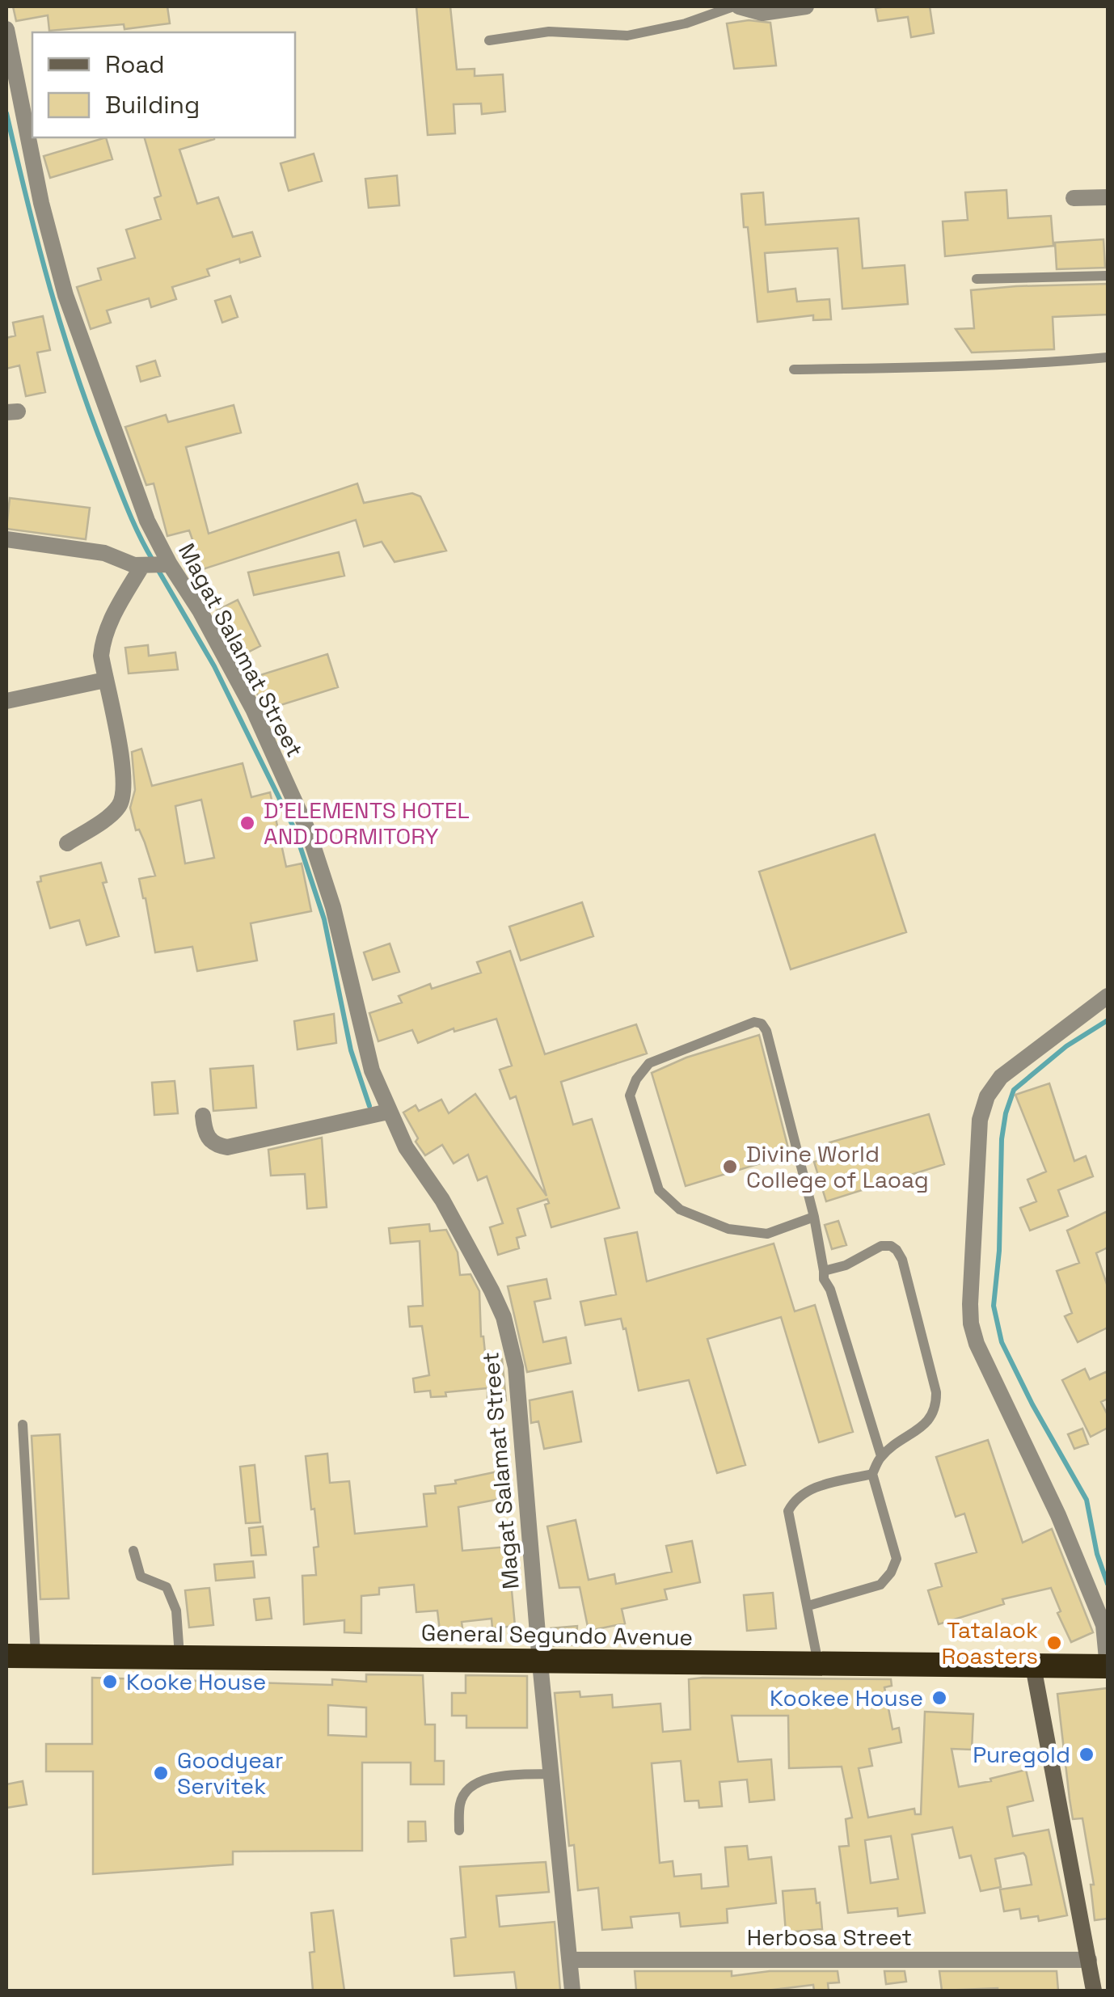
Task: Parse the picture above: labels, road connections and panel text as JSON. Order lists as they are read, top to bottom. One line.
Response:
{"streets":{"highway":["General Segundo Avenue"],"street":["Magat Salamat Street","Herbosa Street"]},"crossings":[["Magat Salamat Street","General Segundo Avenue"],["Magat Salamat Street","Herbosa Street"]],"places":["D'ELEMENTS HOTEL AND DORMITORY","Divine World College of Laoag","Tatalaok Roasters","Kooke House","Kookee House","Puregold","Goodyear Servitek"],"legend":["Road","Building"]}
